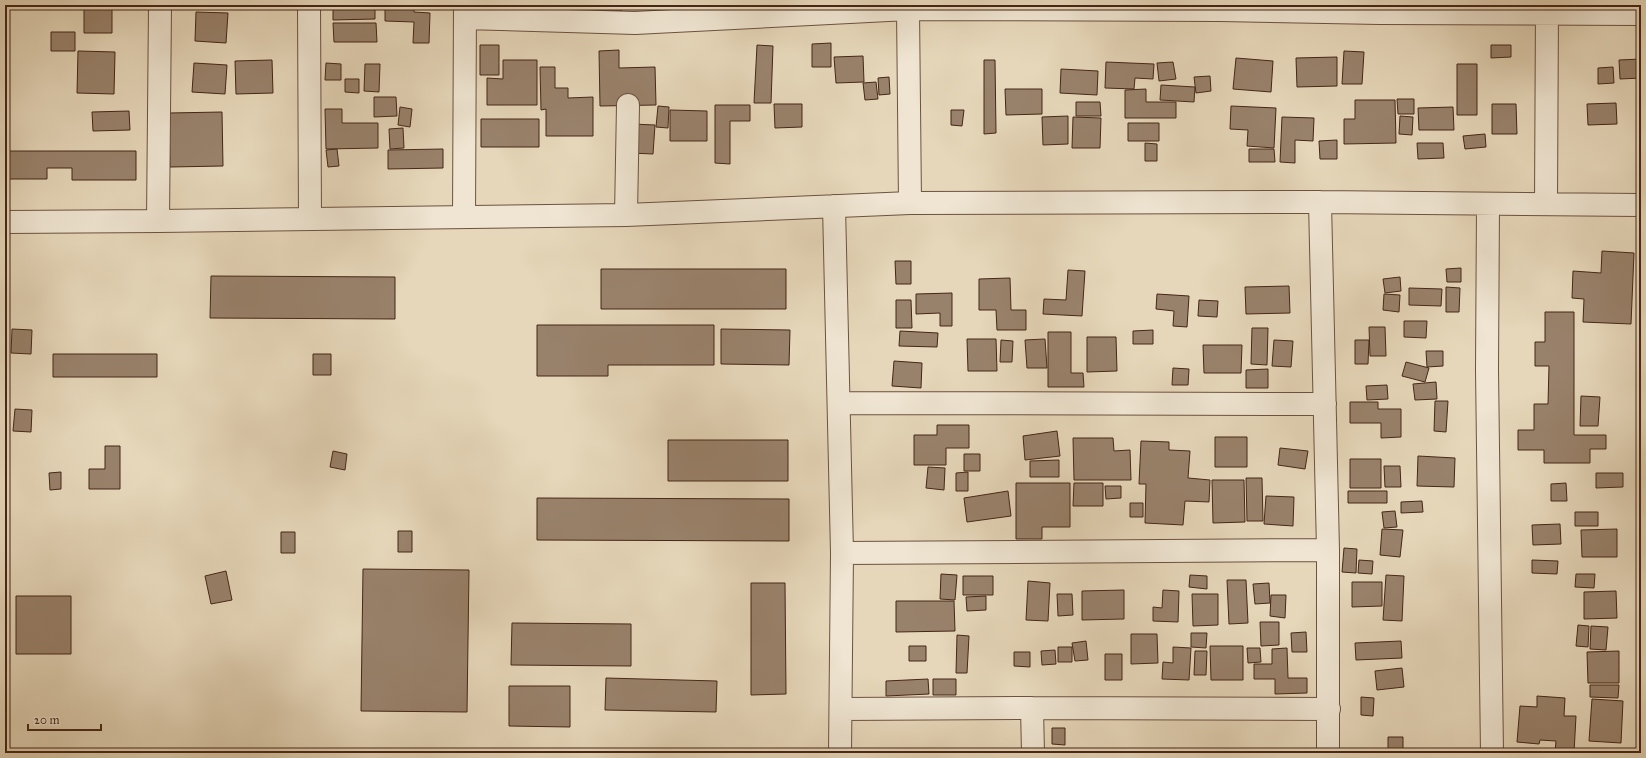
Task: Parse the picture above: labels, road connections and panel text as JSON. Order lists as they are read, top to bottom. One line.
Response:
{"scale_bar":"20 m"}
